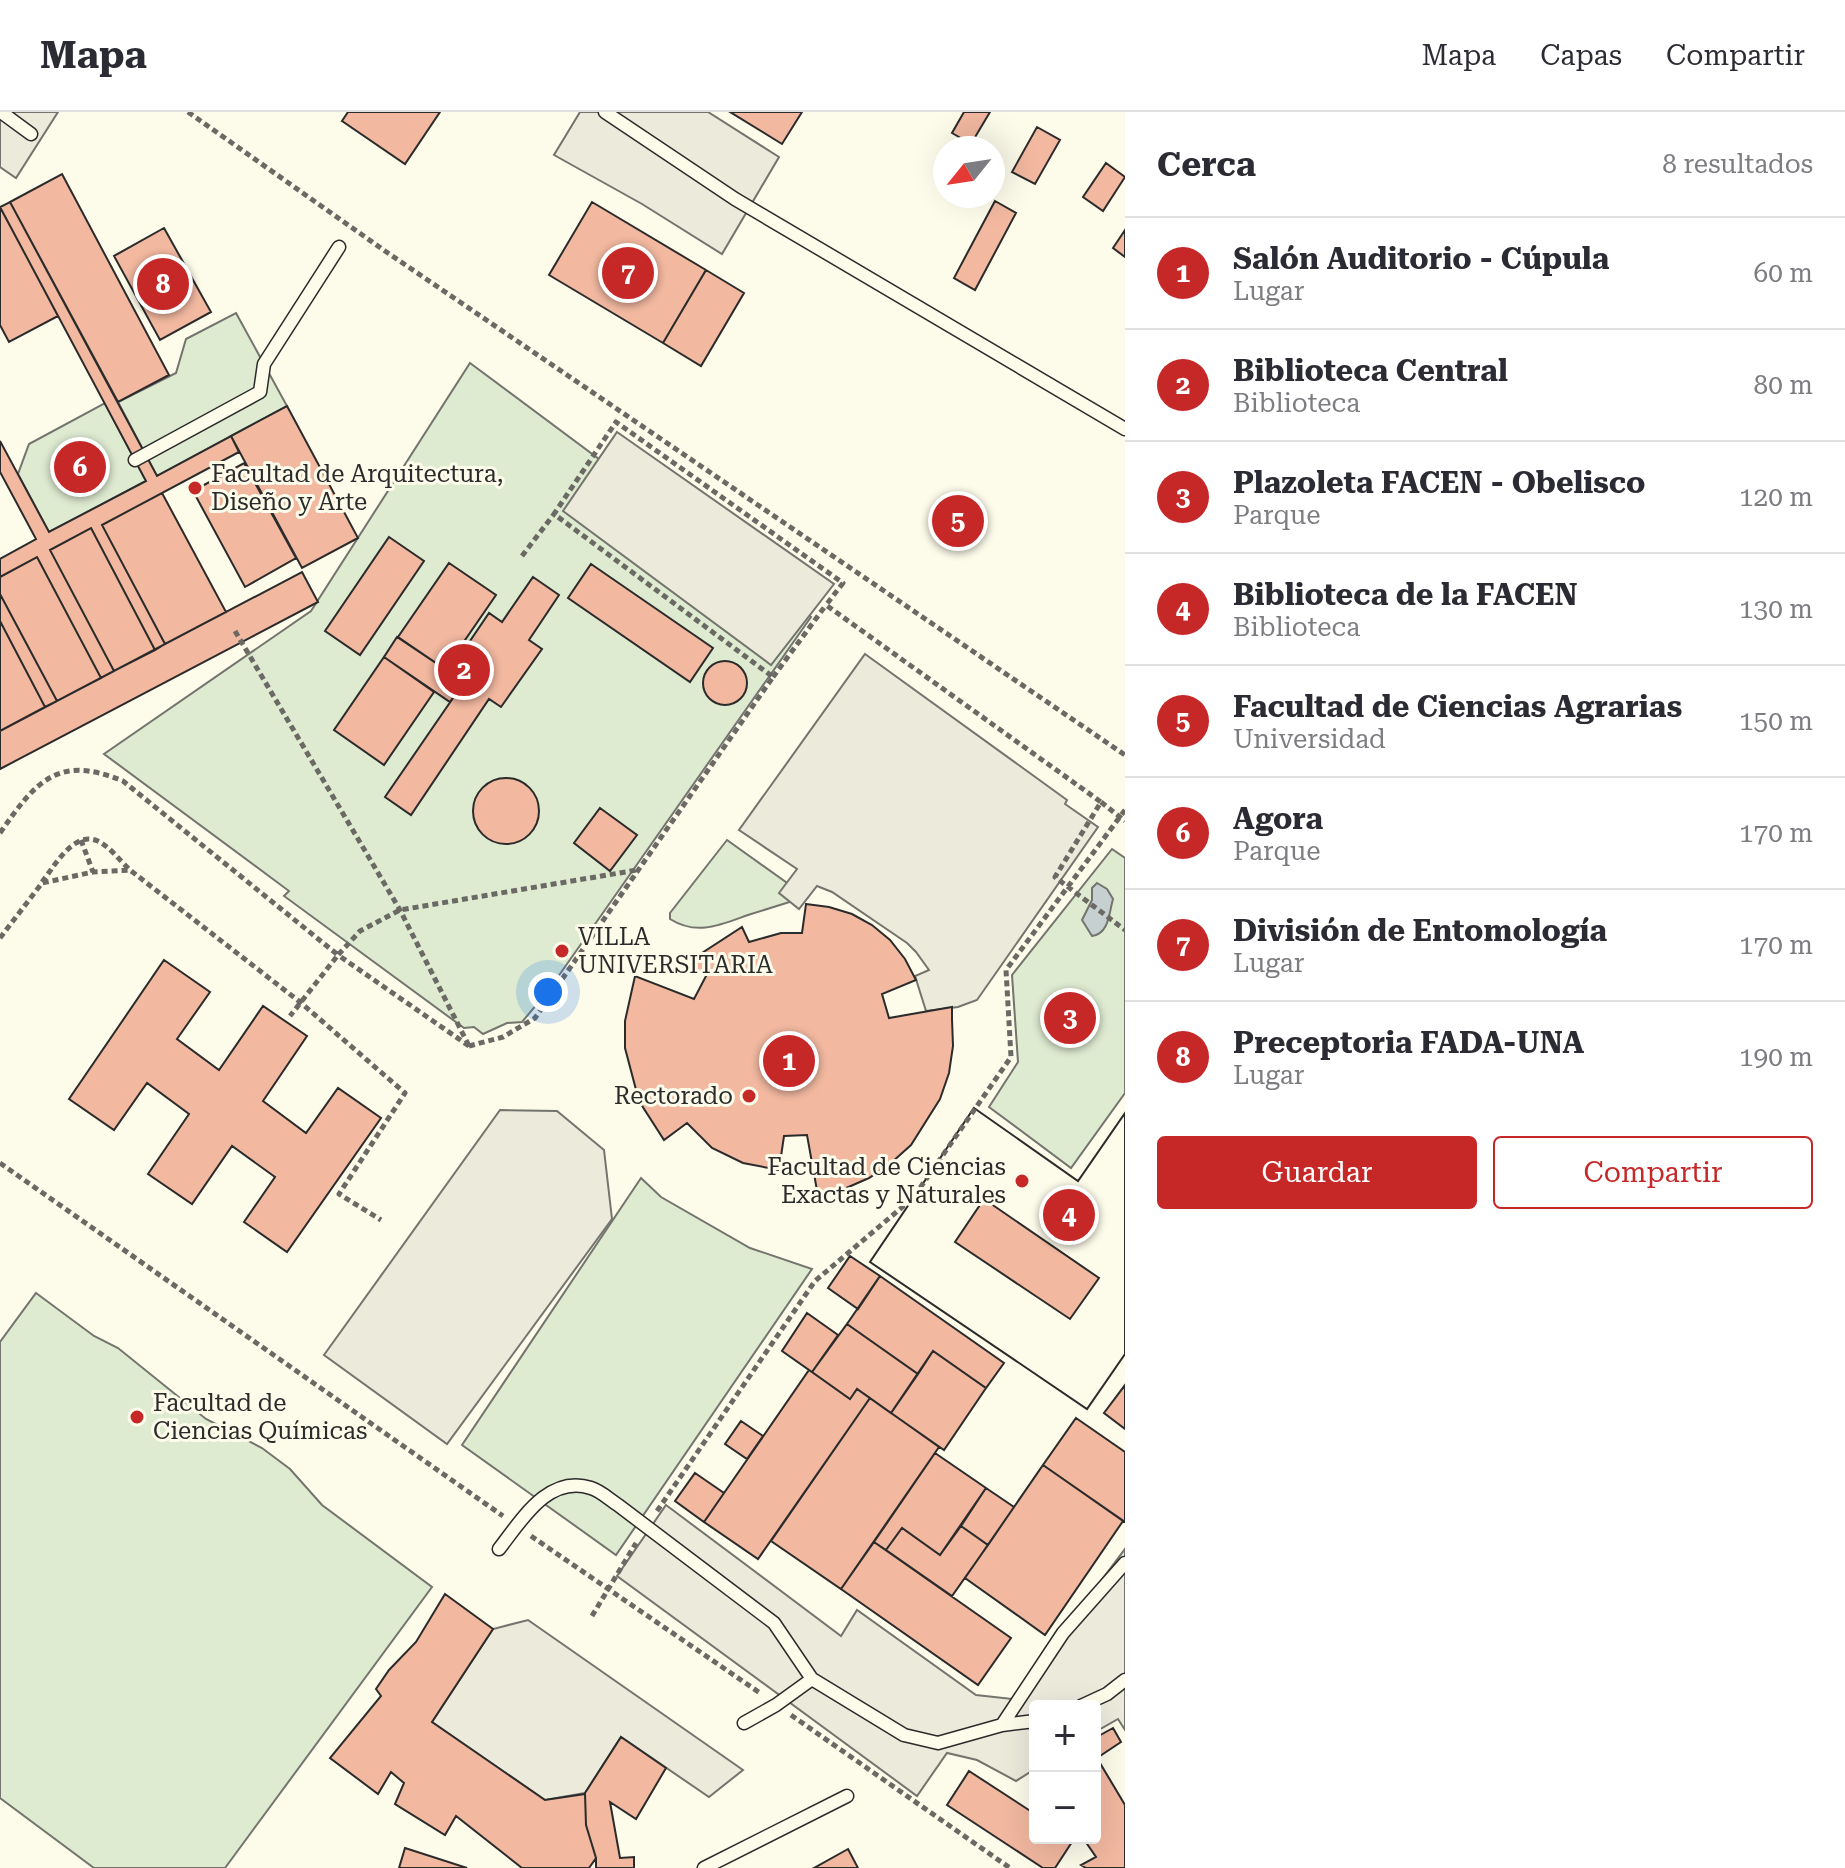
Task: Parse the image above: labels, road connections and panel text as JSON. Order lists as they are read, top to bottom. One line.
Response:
{"places":["Facultad de Arquitectura, Diseño y Arte","VILLA UNIVERSITARIA","Rectorado","Facultad de Ciencias Exactas y Naturales","Facultad de Ciencias Químicas"],"north":"bottom left","page":{"header":"Mapa","nav":["Mapa","Capas","Compartir"],"heading":["Cerca","8 resultados"],"list":[{"mark":"1","name":"Salón Auditorio - Cúpula","note":"Lugar","value":"60 m"},{"mark":"2","name":"Biblioteca Central","note":"Biblioteca","value":"80 m"},{"mark":"3","name":"Plazoleta FACEN - Obelisco","note":"Parque","value":"120 m"},{"mark":"4","name":"Biblioteca de la FACEN","note":"Biblioteca","value":"130 m"},{"mark":"5","name":"Facultad de Ciencias Agrarias","note":"Universidad","value":"150 m"},{"mark":"6","name":"Agora","note":"Parque","value":"170 m"},{"mark":"7","name":"División de Entomología","note":"Lugar","value":"170 m"},{"mark":"8","name":"Preceptoria FADA-UNA","note":"Lugar","value":"190 m"}],"pins":["7","8","6","5","2","3","1","4"],"buttons":["Guardar","Compartir"],"map_buttons":["+","−"]}}
